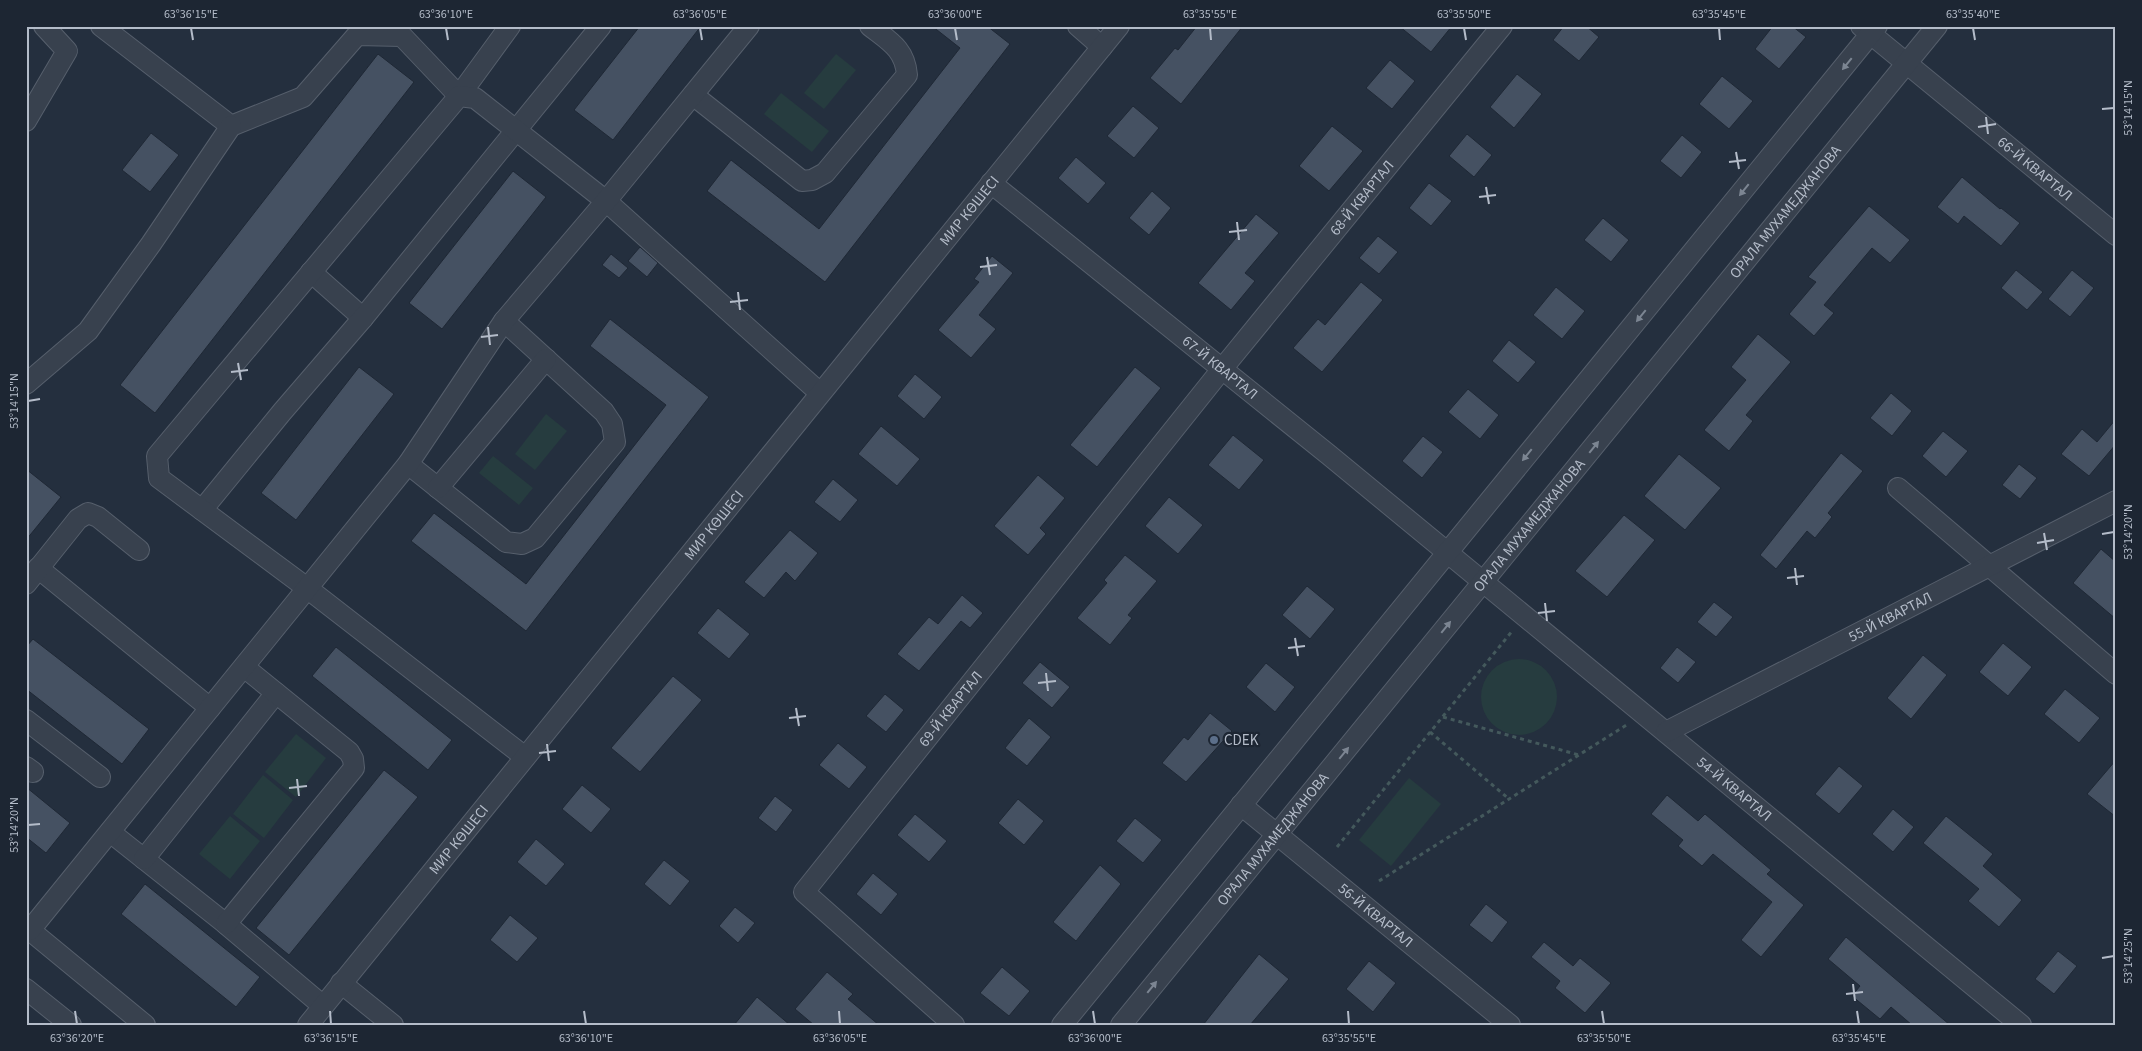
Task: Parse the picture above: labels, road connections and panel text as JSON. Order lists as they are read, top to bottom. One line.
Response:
{"streets":{"street":["66-Й КВАРТАЛ","68-Й КВАРТАЛ","МИР КӨШЕСІ","ОРАЛА МУХАМЕДЖАНОВА","67-Й КВАРТАЛ","55-Й КВАРТАЛ","69-Й КВАРТАЛ","54-Й КВАРТАЛ","56-Й КВАРТАЛ"]},"crossings":[["66-Й КВАРТАЛ","ОРАЛА МУХАМЕДЖАНОВА"],["68-Й КВАРТАЛ","67-Й КВАРТАЛ"],["68-Й КВАРТАЛ","69-Й КВАРТАЛ"],["МИР КӨШЕСІ","67-Й КВАРТАЛ"],["ОРАЛА МУХАМЕДЖАНОВА","54-Й КВАРТАЛ"],["ОРАЛА МУХАМЕДЖАНОВА","56-Й КВАРТАЛ"],["67-Й КВАРТАЛ","69-Й КВАРТАЛ"],["67-Й КВАРТАЛ","54-Й КВАРТАЛ"],["55-Й КВАРТАЛ","54-Й КВАРТАЛ"]],"places":["CDEK"],"coordinates":["63°36'15\"E","63°36'10\"E","63°36'05\"E","63°36'00\"E","63°35'55\"E","63°35'50\"E","63°35'45\"E","63°35'40\"E","53°14'15\"N","53°14'20\"N","53°14'25\"N","63°36'20\"E"]}
